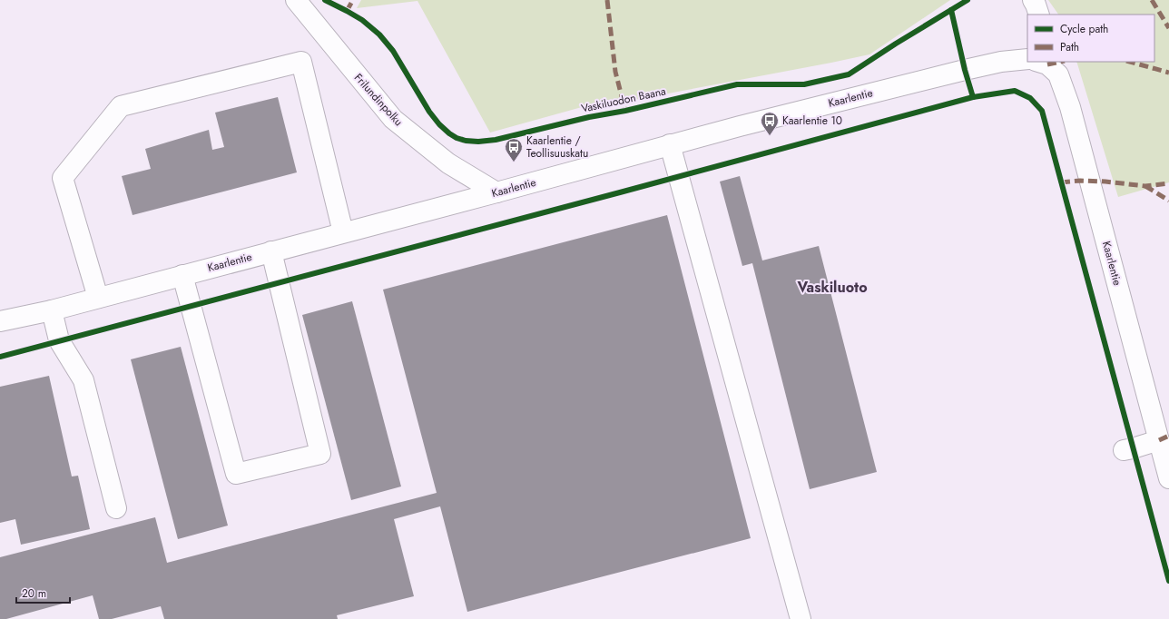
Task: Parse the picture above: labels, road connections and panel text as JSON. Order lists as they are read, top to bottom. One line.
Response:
{"streets":{"street":["Kaarlentie","Frilundinpolku"],"cycle path":["Vaskiluodon Baana"]},"crossings":[["Kaarlentie","Frilundinpolku"]],"districts":["Vaskiluoto"],"places":{"bus stop":["Kaarlentie 10","Kaarlentie / Teollisuuskatu"]},"legend":["Cycle path","Path"],"scale_bar":"20 m"}
